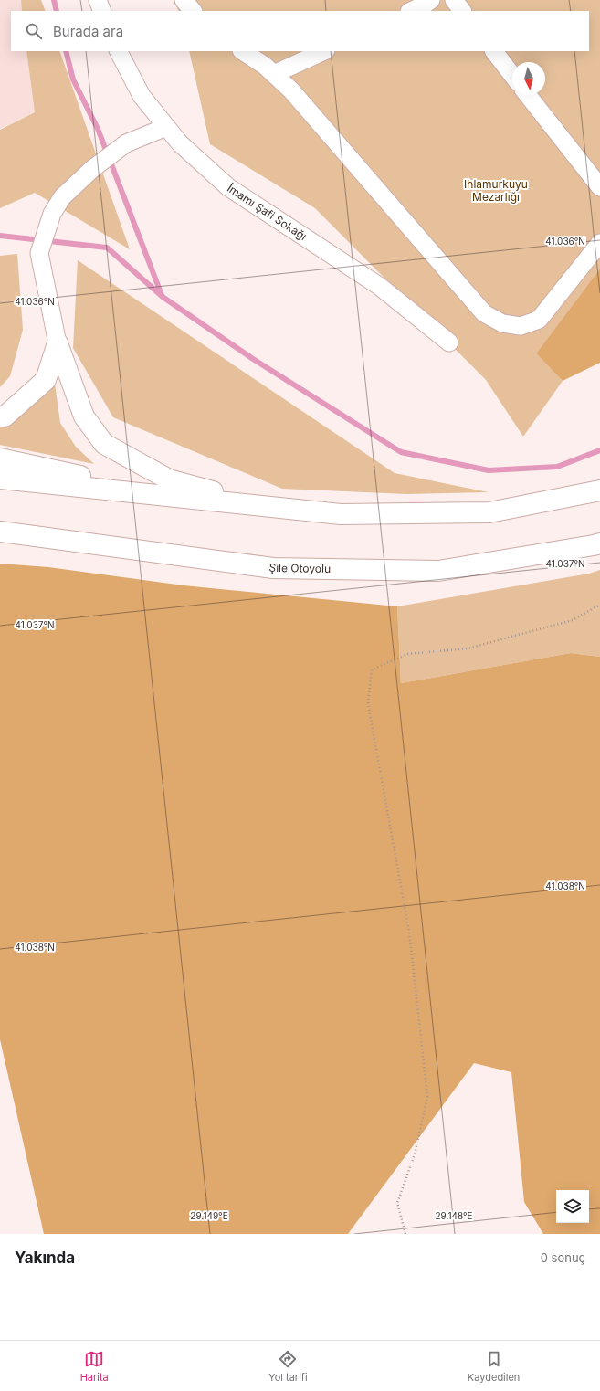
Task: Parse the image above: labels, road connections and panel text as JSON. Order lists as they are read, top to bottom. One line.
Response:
{"streets":{"highway":["Şile Otoyolu"],"street":["İmamı Şafi Sokağı"]},"parks":["Ihlamurkuyu Mezarlığı"],"north":"bottom","page":{"search":"Burada ara","heading":["Yakında","0 sonuç"],"nav":["Harita","Yol tarifi","Kaydedilen"]},"coordinates":["41.036°N","41.037°N","41.038°N","29.149°E","29.148°E"]}
